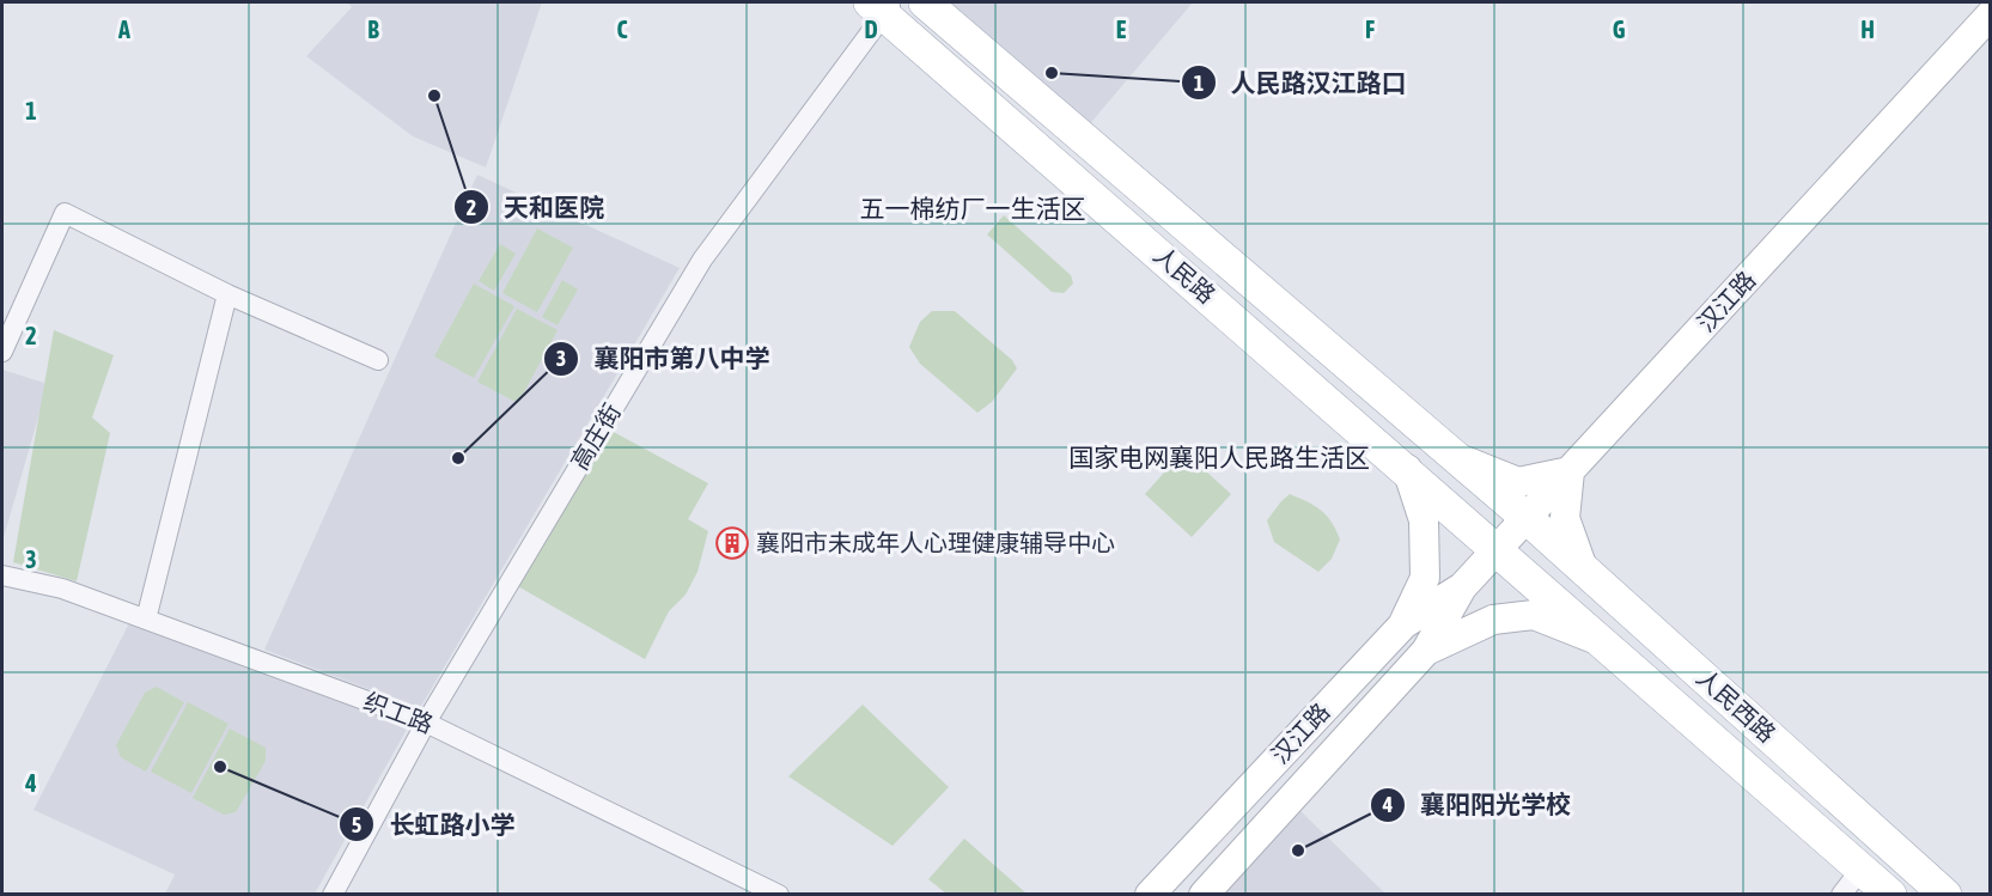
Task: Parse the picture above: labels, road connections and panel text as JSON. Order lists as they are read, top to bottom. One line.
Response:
{"streets":{"main road":["人民路","汉江路","人民西路"],"street":["高庄街","织工路"]},"crossings":[["人民路","汉江路"],["人民路","高庄街"],["人民路","人民西路"],["汉江路","人民西路"],["高庄街","织工路"]],"districts":["五一棉纺厂一生活区","国家电网襄阳人民路生活区"],"places":{"other":["人民路汉江路口","天和医院","襄阳市第八中学","长虹路小学","襄阳阳光学校"],"building":["襄阳市未成年人心理健康辅导中心"]},"grid":{"columns":["A","B","C","D","E","F","G","H"],"rows":["1","2","3","4"]}}
